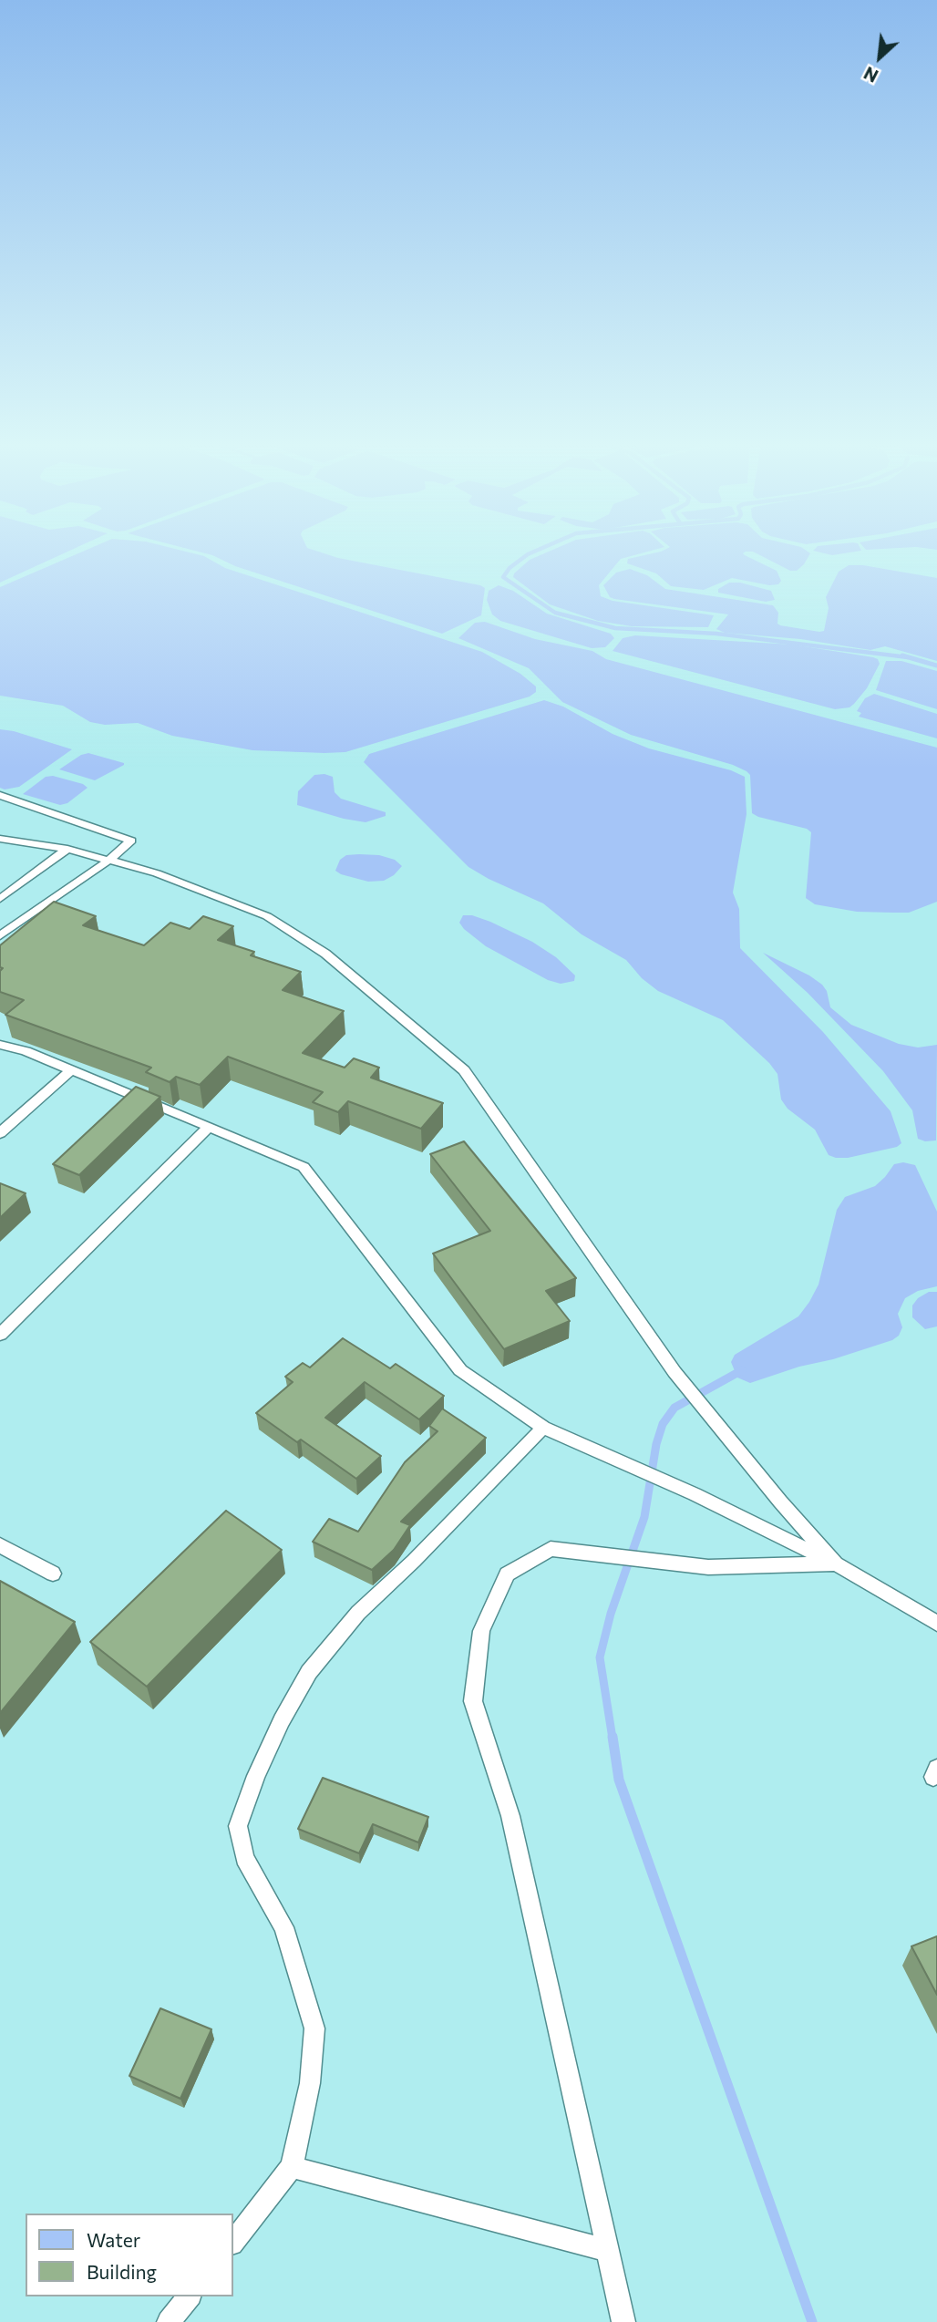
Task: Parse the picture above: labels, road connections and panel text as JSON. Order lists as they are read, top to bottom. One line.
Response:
{"legend":["Water","Building"],"north":"bottom left"}
